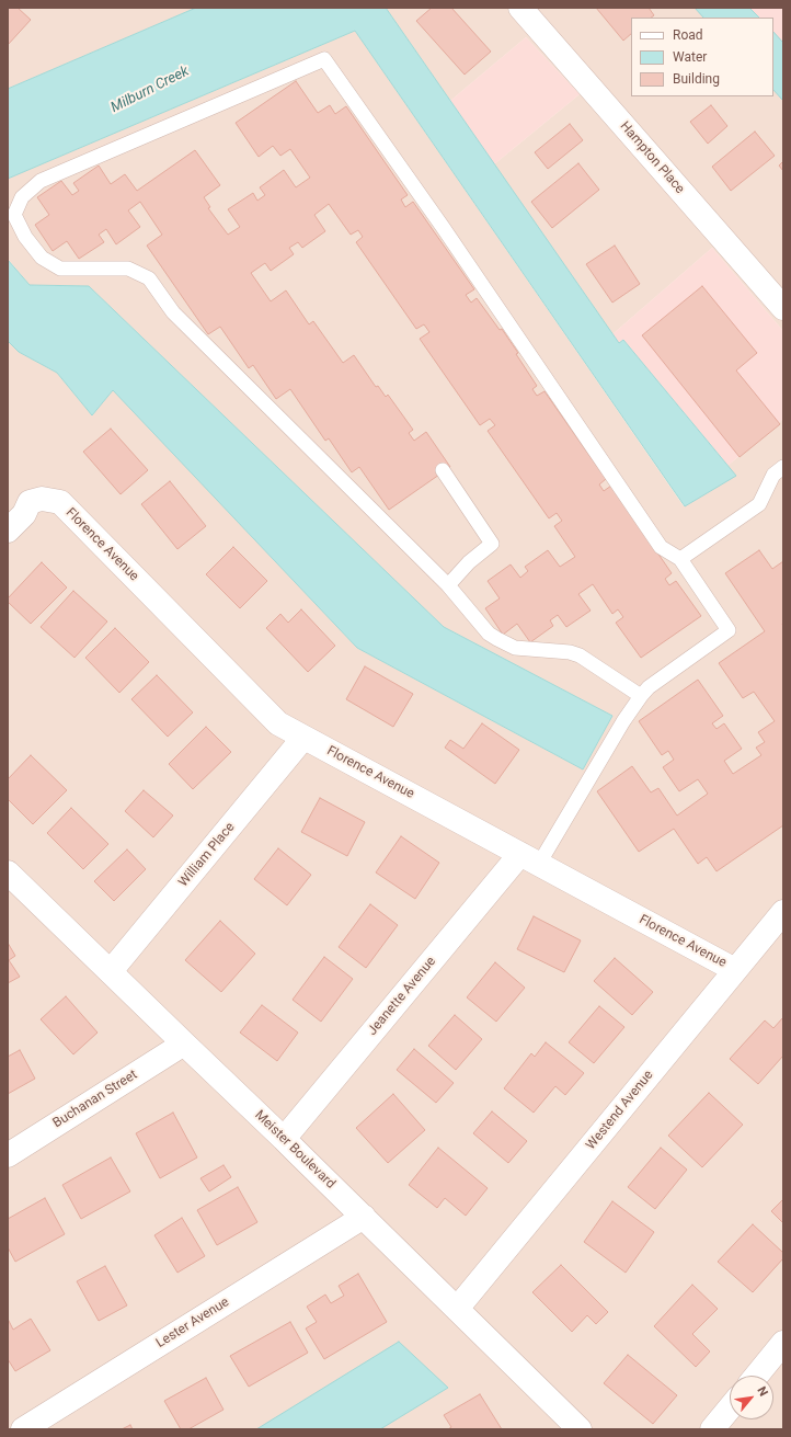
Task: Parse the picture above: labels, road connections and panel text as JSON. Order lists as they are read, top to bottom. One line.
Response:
{"streets":{"street":["Hampton Place","Florence Avenue","William Place","Jeanette Avenue","Buchanan Street","Westend Avenue","Meister Boulevard","Lester Avenue"]},"crossings":[["Florence Avenue","William Place"],["Florence Avenue","Jeanette Avenue"],["Florence Avenue","Westend Avenue"],["William Place","Meister Boulevard"],["Jeanette Avenue","Meister Boulevard"],["Buchanan Street","Meister Boulevard"],["Westend Avenue","Meister Boulevard"],["Meister Boulevard","Lester Avenue"]],"water":["Milburn Creek"],"legend":["Road","Water","Building"],"north":"top right"}
